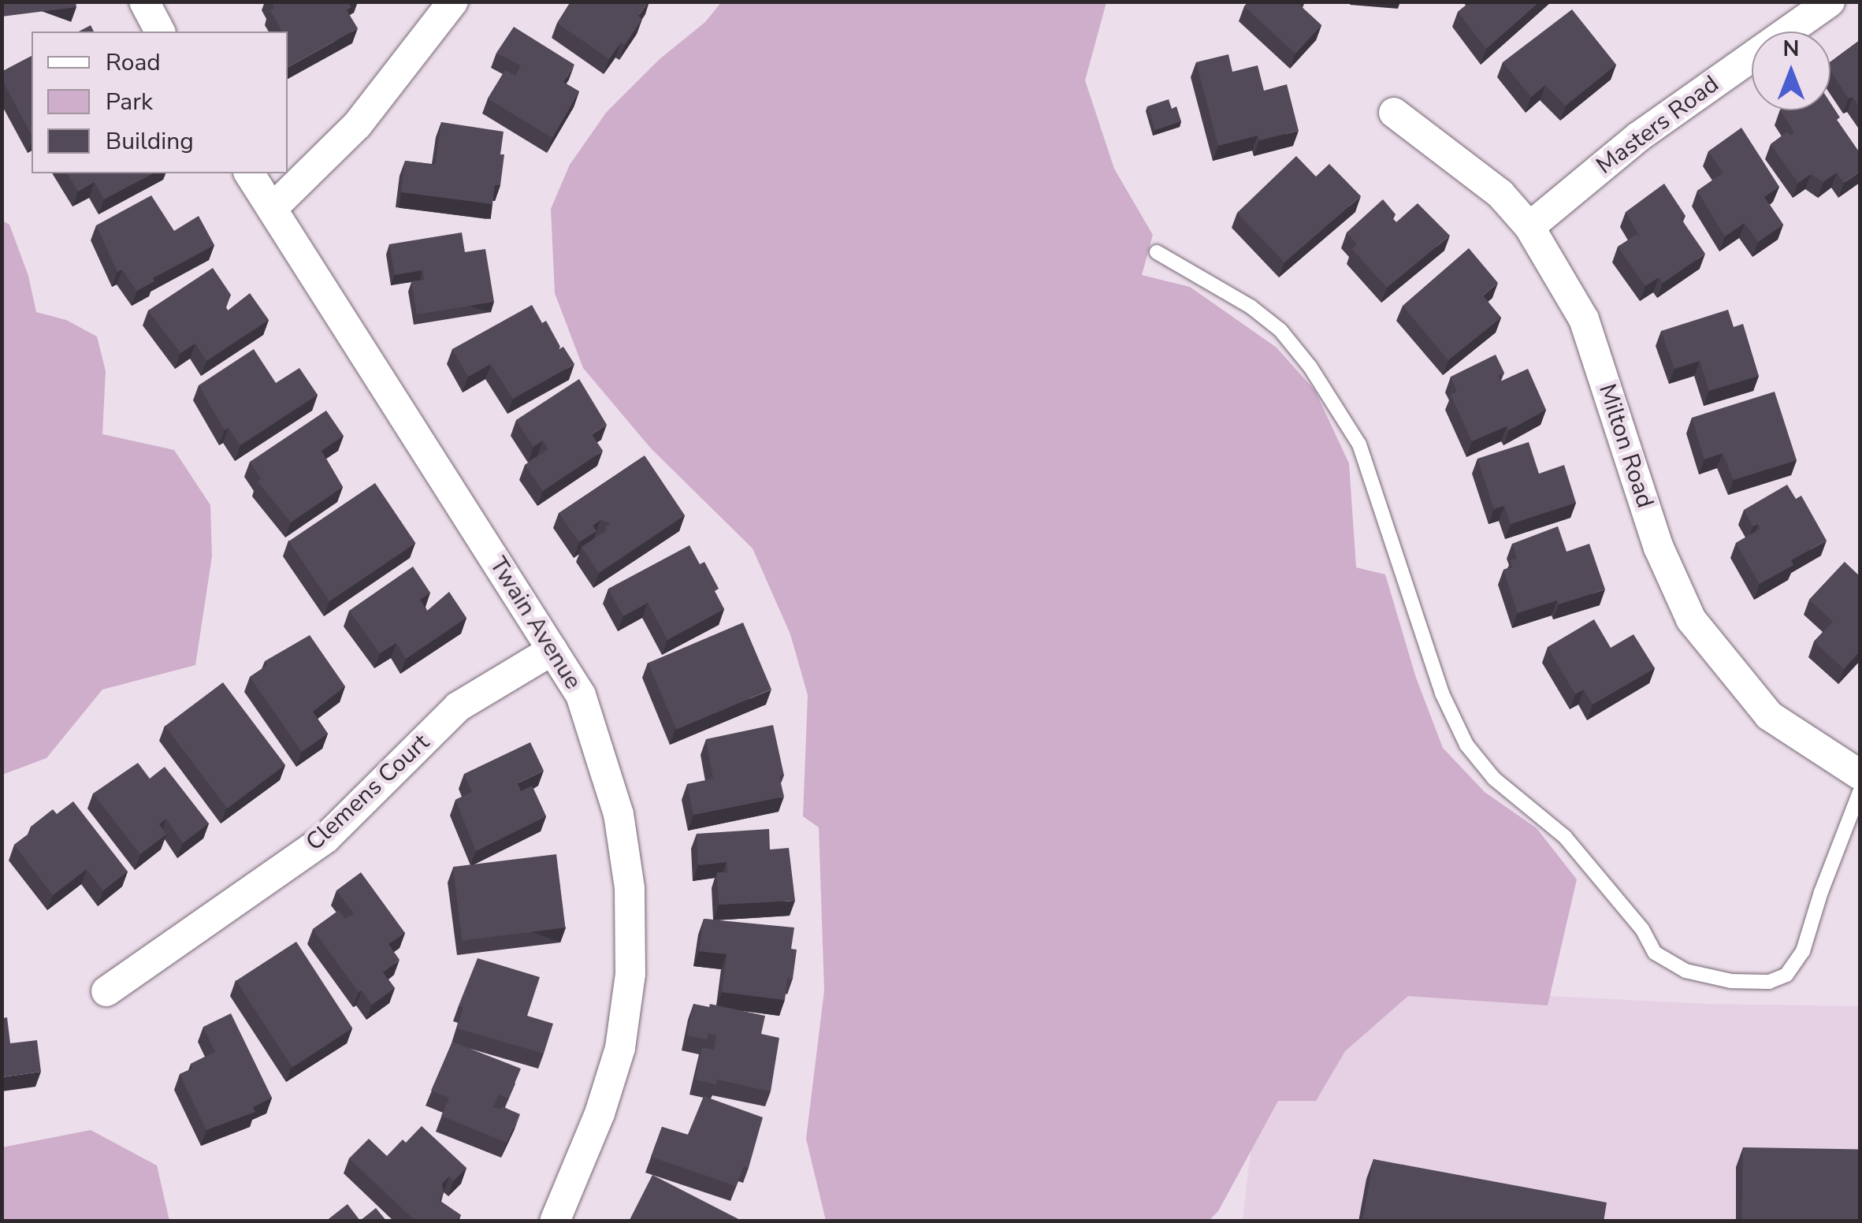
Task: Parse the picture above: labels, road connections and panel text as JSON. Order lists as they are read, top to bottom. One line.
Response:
{"streets":{"street":["Masters Road","Milton Road","Twain Avenue","Clemens Court"]},"crossings":[["Masters Road","Milton Road"],["Twain Avenue","Clemens Court"]],"legend":["Road","Park","Building"],"north":"top"}
